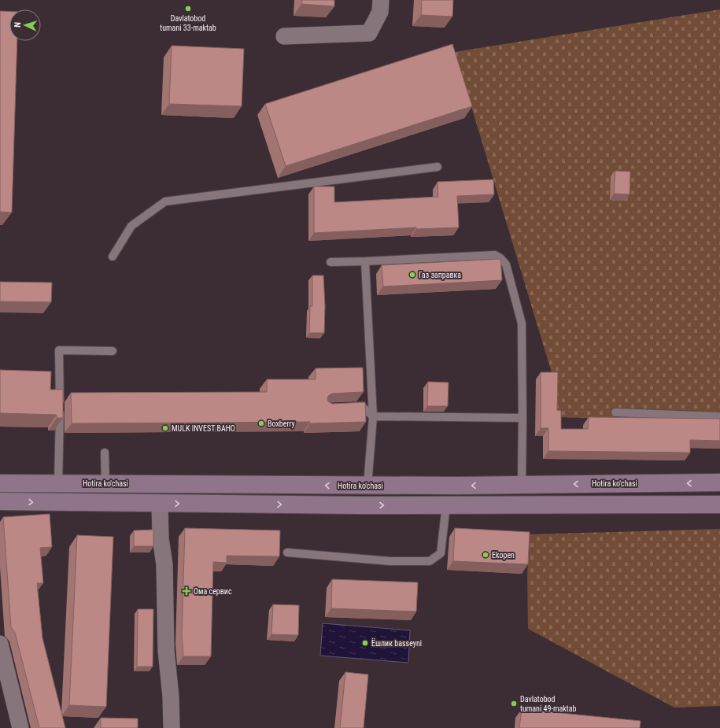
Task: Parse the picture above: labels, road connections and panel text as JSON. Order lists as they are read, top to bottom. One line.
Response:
{"streets":{"main road":["Hotira ko'chasi"]},"places":{"other":["Davlatobod tumani 33-maktab","Газ заправка","Boxberry","MULK INVEST BAHO","Ekopen","Ёшлик basseyni","Davlatobod tumani 49-maktab"],"health":["Ома сервис"]},"north":"left"}
